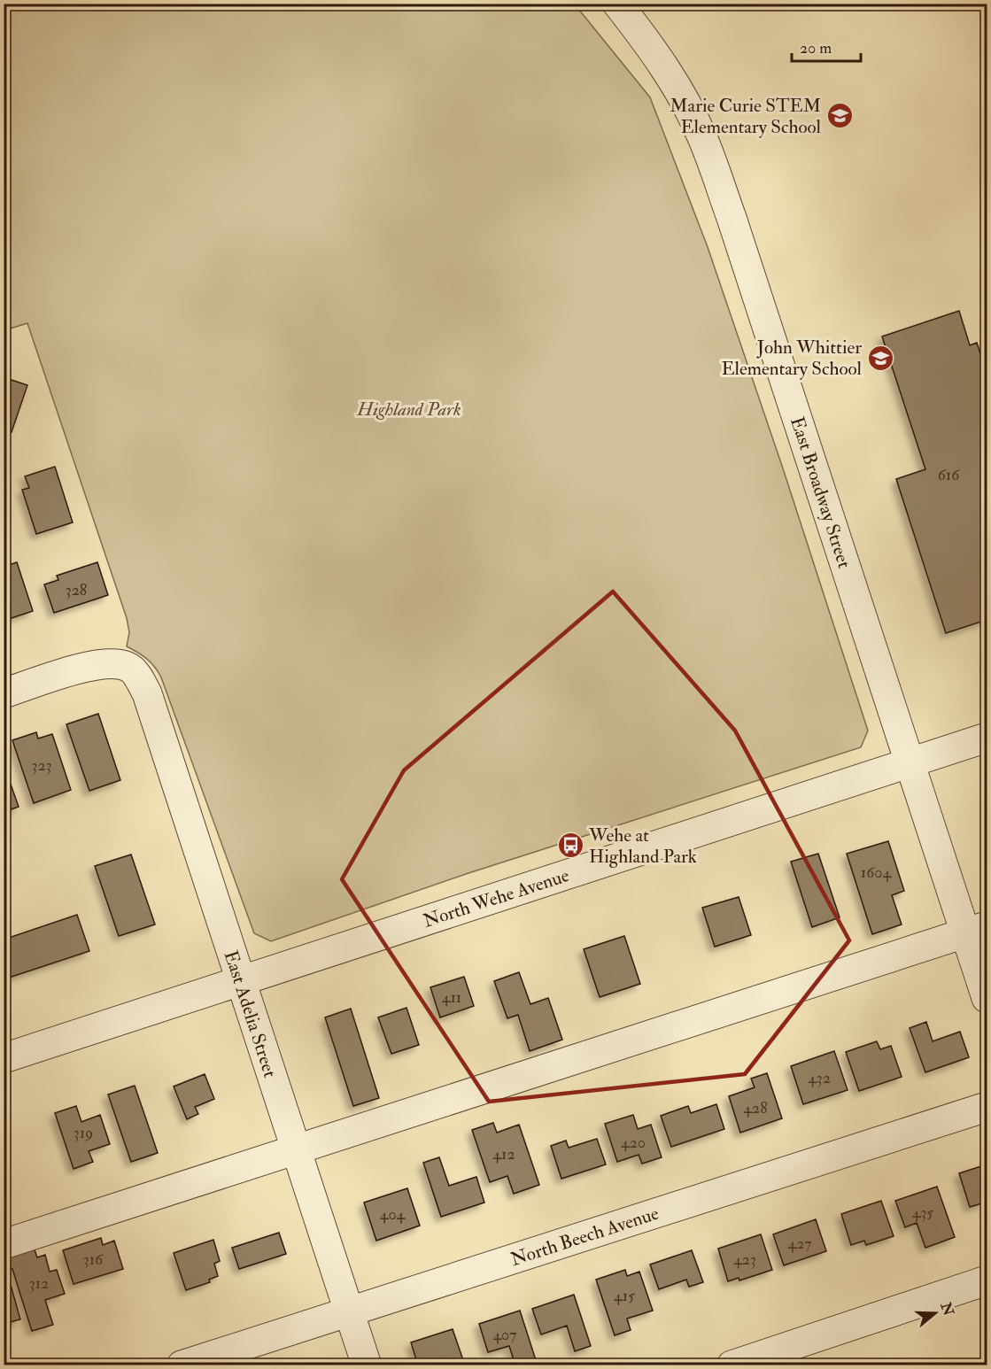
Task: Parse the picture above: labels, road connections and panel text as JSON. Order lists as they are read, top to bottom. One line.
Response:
{"streets":{"street":["East Broadway Street","North Wehe Avenue","East Adelia Street","North Beech Avenue"]},"crossings":[["East Broadway Street","North Wehe Avenue"],["North Wehe Avenue","East Adelia Street"],["East Adelia Street","North Beech Avenue"]],"parks":["Highland Park"],"places":{"school or university":["Marie Curie STEM Elementary School","John Whittier Elementary School"],"bus stop":["Wehe at Highland Park"]},"house_numbers":["616","328","323","1604","411","432","428","319","420","412","435","404","427","316","423","312","415","407"],"scale_bar":"20 m","north":"right"}
